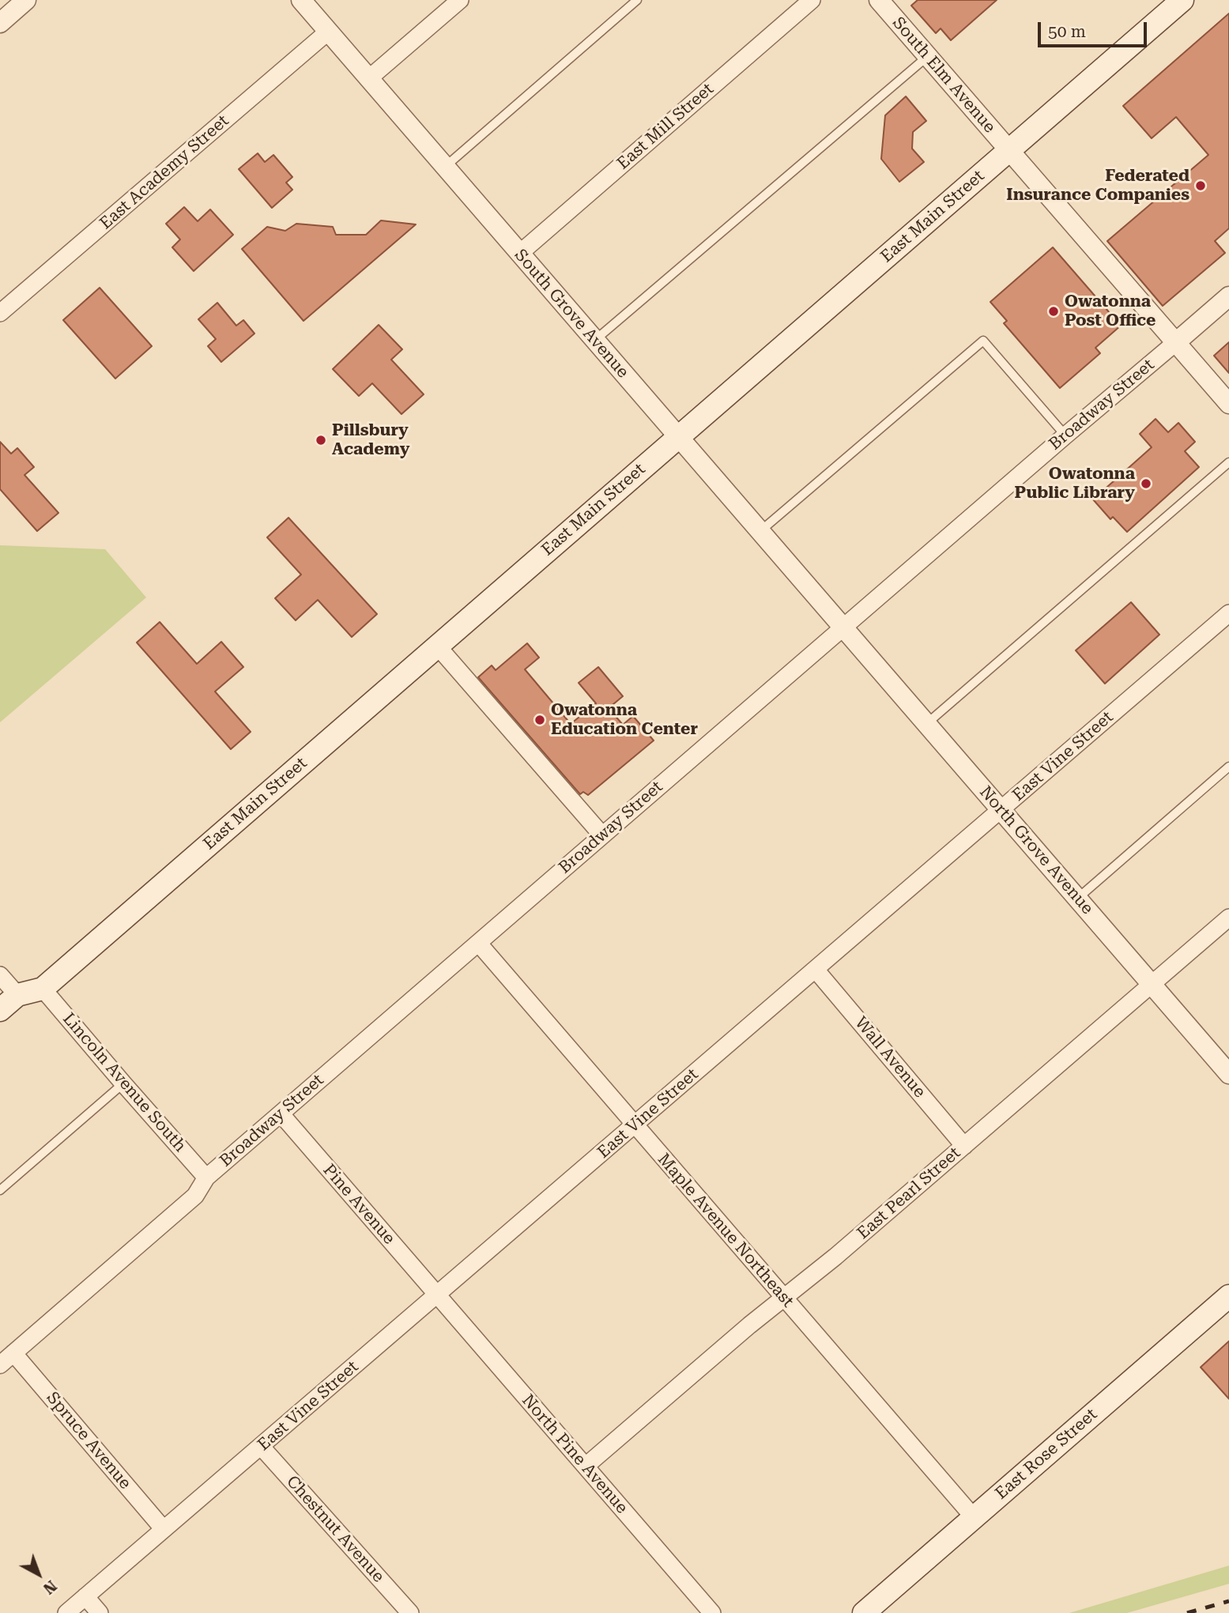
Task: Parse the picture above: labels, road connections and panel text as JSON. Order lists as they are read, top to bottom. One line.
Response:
{"streets":{"main road":["East Main Street","East Rose Street"],"street":["South Elm Avenue","East Mill Street","East Academy Street","South Grove Avenue","Broadway Street","East Vine Street","North Grove Avenue","Wall Avenue","Lincoln Avenue South","East Pearl Street","Pine Avenue","Maple Avenue Northeast","Spruce Avenue","North Pine Avenue","Chestnut Avenue"]},"crossings":[["South Elm Avenue","East Main Street"],["South Elm Avenue","Broadway Street"],["East Mill Street","South Grove Avenue"],["East Academy Street","South Grove Avenue"],["East Main Street","South Grove Avenue"],["East Main Street","Lincoln Avenue South"],["South Grove Avenue","Broadway Street"],["South Grove Avenue","North Grove Avenue"],["Broadway Street","North Grove Avenue"],["Broadway Street","Lincoln Avenue South"],["Broadway Street","Pine Avenue"],["Broadway Street","Maple Avenue Northeast"],["Broadway Street","Spruce Avenue"],["East Vine Street","North Grove Avenue"],["East Vine Street","Wall Avenue"],["East Vine Street","Pine Avenue"],["East Vine Street","Maple Avenue Northeast"],["East Vine Street","Spruce Avenue"],["East Vine Street","North Pine Avenue"],["East Vine Street","Chestnut Avenue"],["North Grove Avenue","East Pearl Street"],["Wall Avenue","East Pearl Street"],["East Pearl Street","Maple Avenue Northeast"],["East Pearl Street","North Pine Avenue"],["Pine Avenue","North Pine Avenue"],["Maple Avenue Northeast","East Rose Street"]],"places":["Federated Insurance Companies","Owatonna Post Office","Pillsbury Academy","Owatonna Public Library","Owatonna Education Center"],"scale_bar":"50 m","north":"bottom right"}
